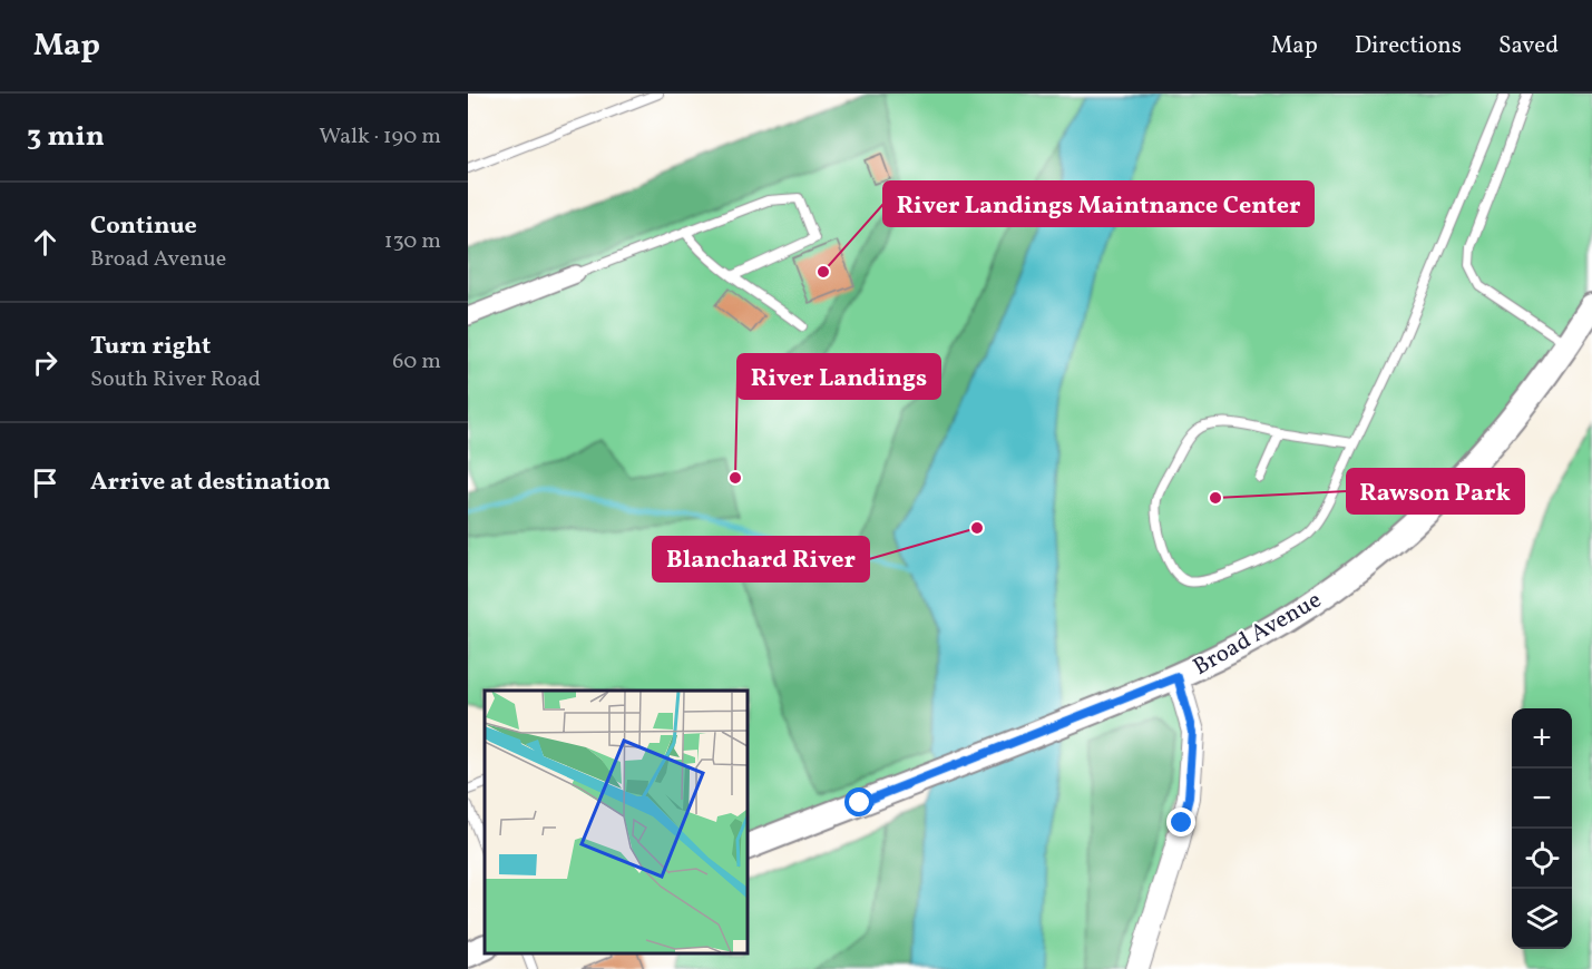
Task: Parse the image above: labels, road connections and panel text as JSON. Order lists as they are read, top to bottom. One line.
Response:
{"streets":{"main road":["Broad Avenue"]},"places":["River Landings Maintnance Center","River Landings","Rawson Park","Blanchard River"],"page":{"header":"Map","nav":["Map","Directions","Saved"],"heading":["3 min","Walk · 190 m"],"list":[["Continue","Broad Avenue","130 m"],["Turn right","South River Road","60 m"],"Arrive at destination"],"map_buttons":["+","−"]}}
